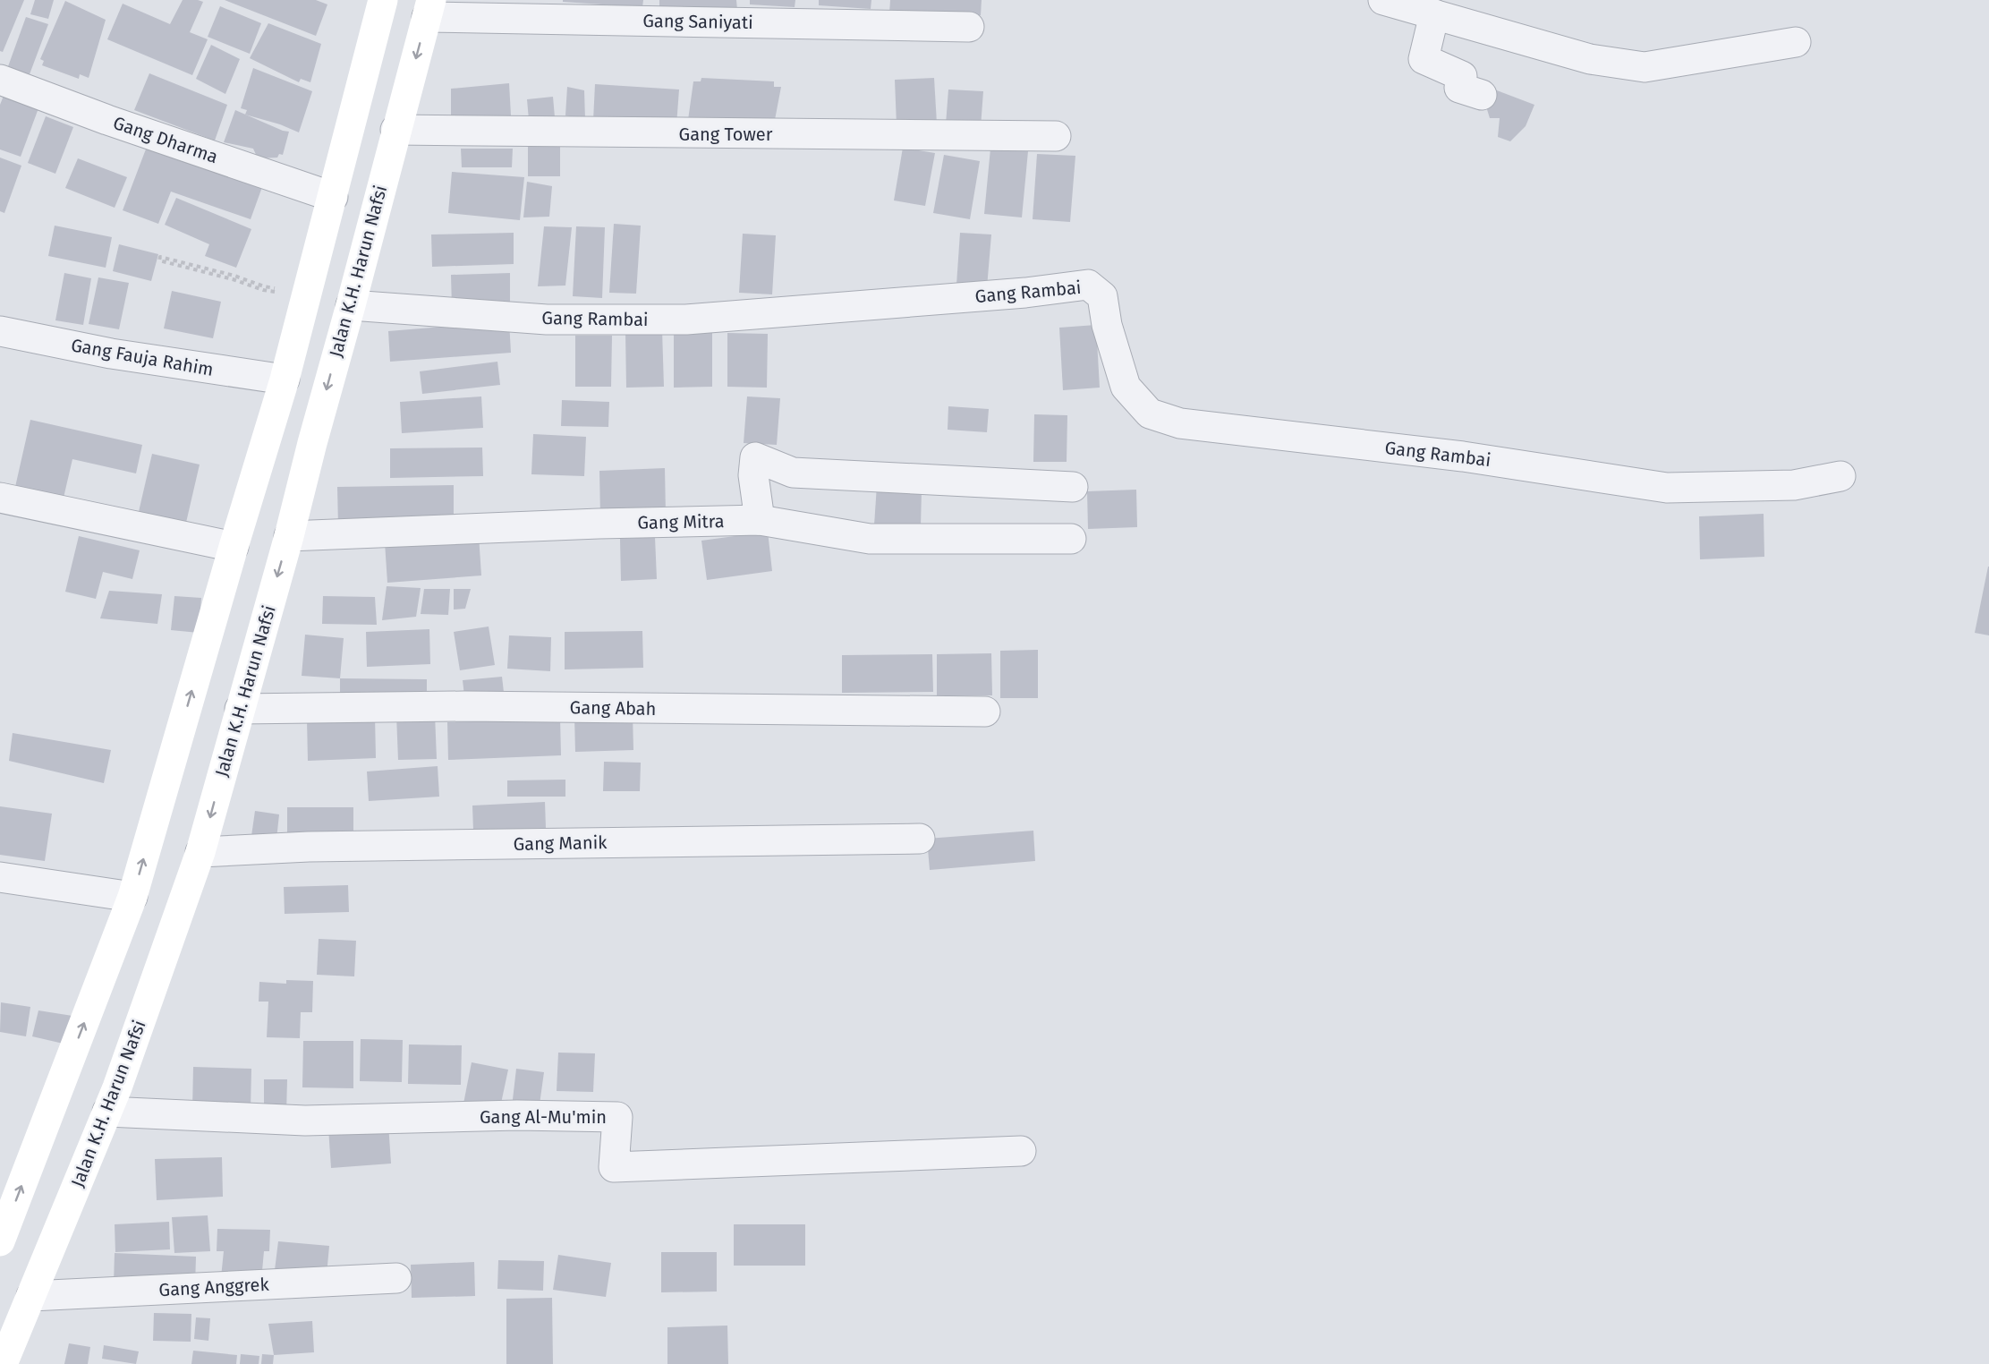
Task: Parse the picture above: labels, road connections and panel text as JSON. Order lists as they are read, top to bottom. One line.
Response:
{"streets":{"main road":["Jalan K.H. Harun Nafsi"],"street":["Gang Saniyati","Gang Tower","Gang Dharma","Gang Rambai","Gang Fauja Rahim","Gang Mitra","Gang Abah","Gang Manik","Gang Al-Mu'min","Gang Anggrek"]},"crossings":[["Gang Saniyati","Jalan K.H. Harun Nafsi"],["Gang Tower","Jalan K.H. Harun Nafsi"],["Jalan K.H. Harun Nafsi","Gang Rambai"],["Jalan K.H. Harun Nafsi","Gang Mitra"],["Jalan K.H. Harun Nafsi","Gang Abah"],["Jalan K.H. Harun Nafsi","Gang Manik"],["Jalan K.H. Harun Nafsi","Gang Al-Mu'min"],["Jalan K.H. Harun Nafsi","Gang Anggrek"]]}
